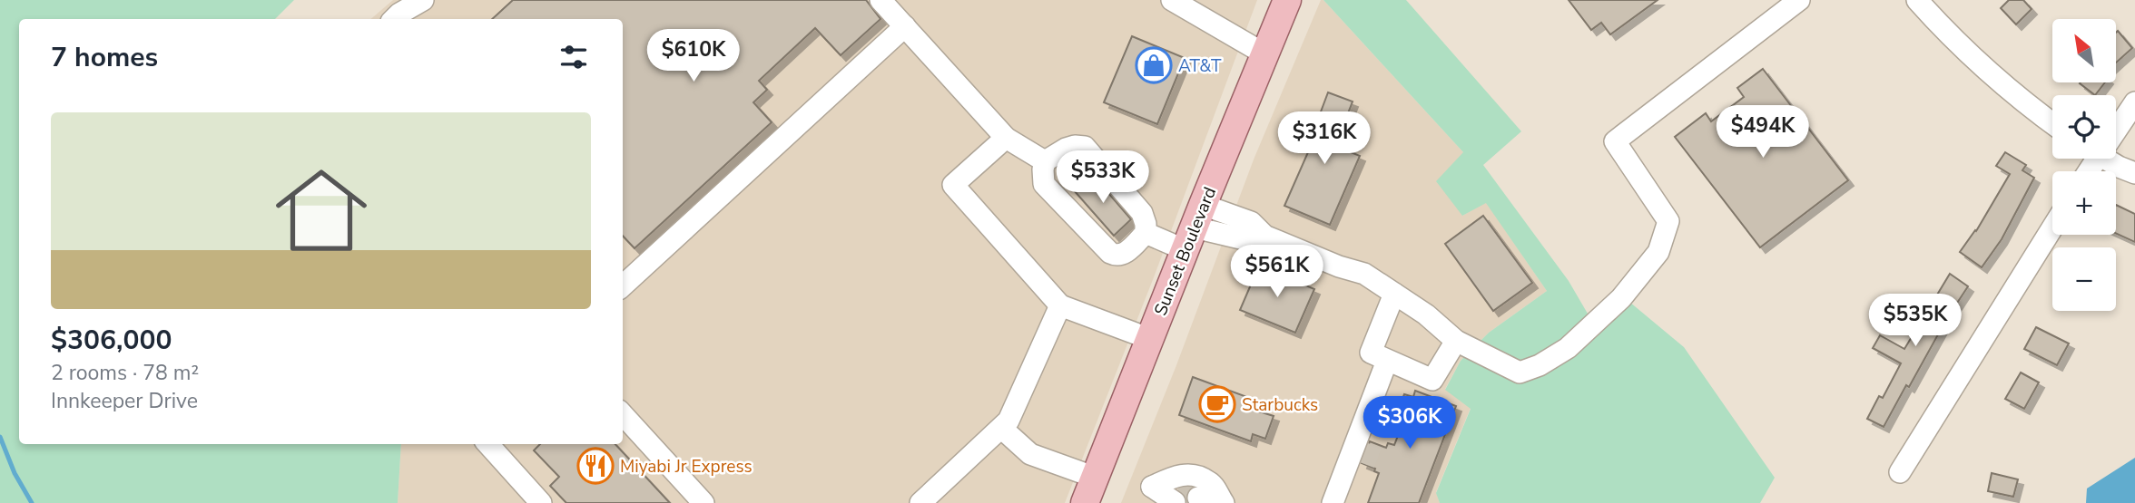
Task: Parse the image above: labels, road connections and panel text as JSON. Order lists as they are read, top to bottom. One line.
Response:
{"streets":{"main road":["Sunset Boulevard"]},"places":{"shop":["AT&T"],"cafe":["Starbucks"],"restaurant":["Miyabi Jr Express"]},"north":"top left","page":{"map_buttons":["+","−"],"heading":"7 homes","price":["$610K","$494K","$316K","$533K","$561K","$535K","$306K"],"list":[{"name":"$306,000","note":"2 rooms · 78 m² · Innkeeper Drive"}]}}
